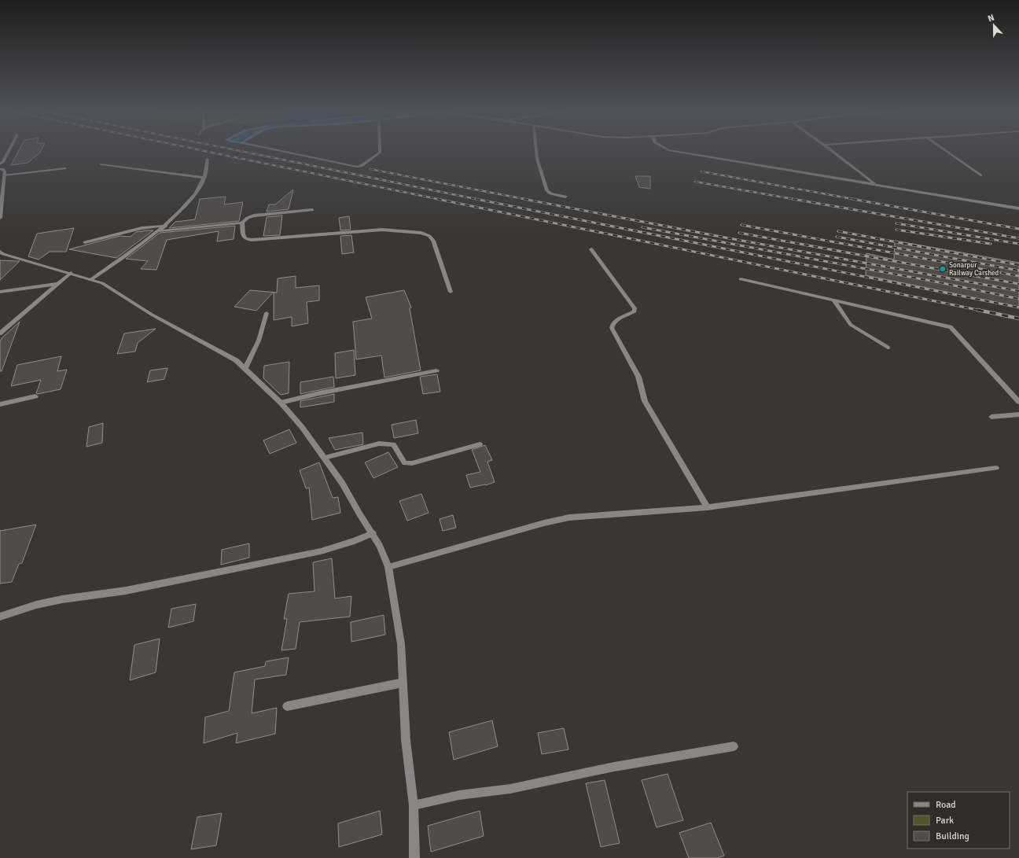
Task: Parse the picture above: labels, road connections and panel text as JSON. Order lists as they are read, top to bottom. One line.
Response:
{"places":["Sonarpur Railway Carshed"],"legend":["Road","Park","Building"],"north":"top"}
